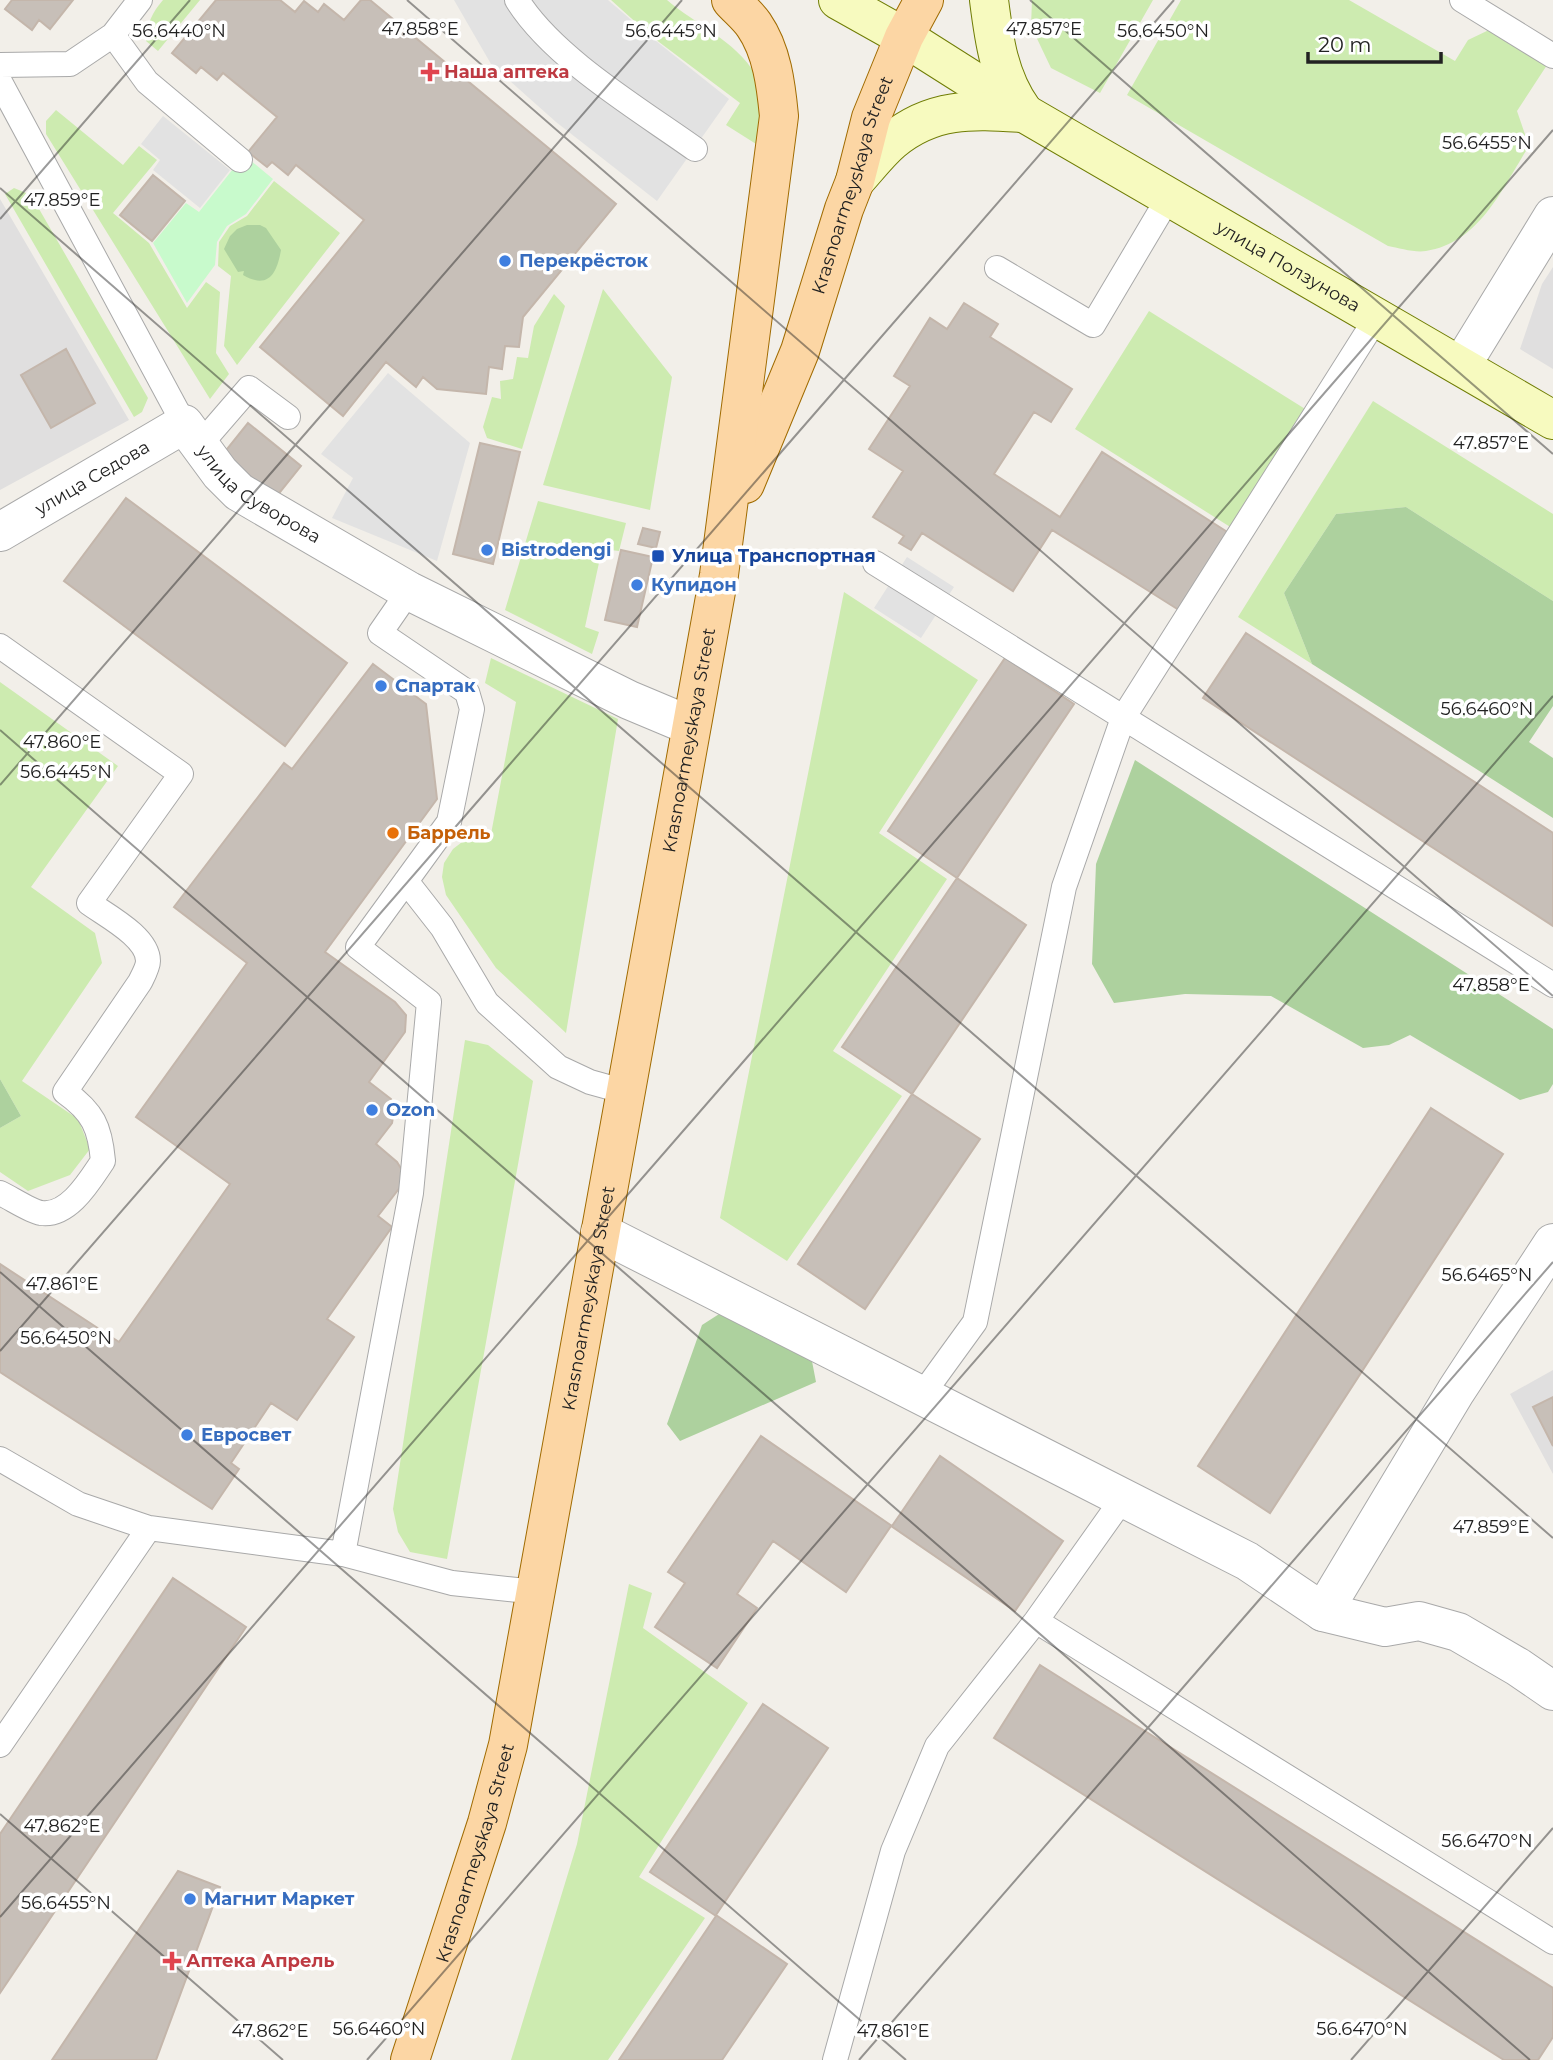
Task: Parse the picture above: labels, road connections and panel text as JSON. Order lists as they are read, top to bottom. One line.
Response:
{"streets":{"main road":["Krasnoarmeyskaya Street","улица Ползунова"],"street":["улица Седова","улица Суворова"]},"crossings":[["Krasnoarmeyskaya Street","улица Ползунова"],["Krasnoarmeyskaya Street","улица Суворова"],["улица Седова","улица Суворова"]],"places":{"health":["Наша аптека","Аптека Апрель"],"other":["Перекрёсток","Bistrodengi","Купидон","Спартак","Баррель","Ozon","Евросвет","Магнит Маркет"],"transit":["Улица Транспортная"]},"scale_bar":"20 m","coordinates":["47.858°E","47.857°E","56.6450°N","56.6440°N","56.6445°N","56.6455°N","47.859°E","56.6460°N","47.860°E","56.6465°N","47.861°E","47.862°E","56.6470°N"]}
